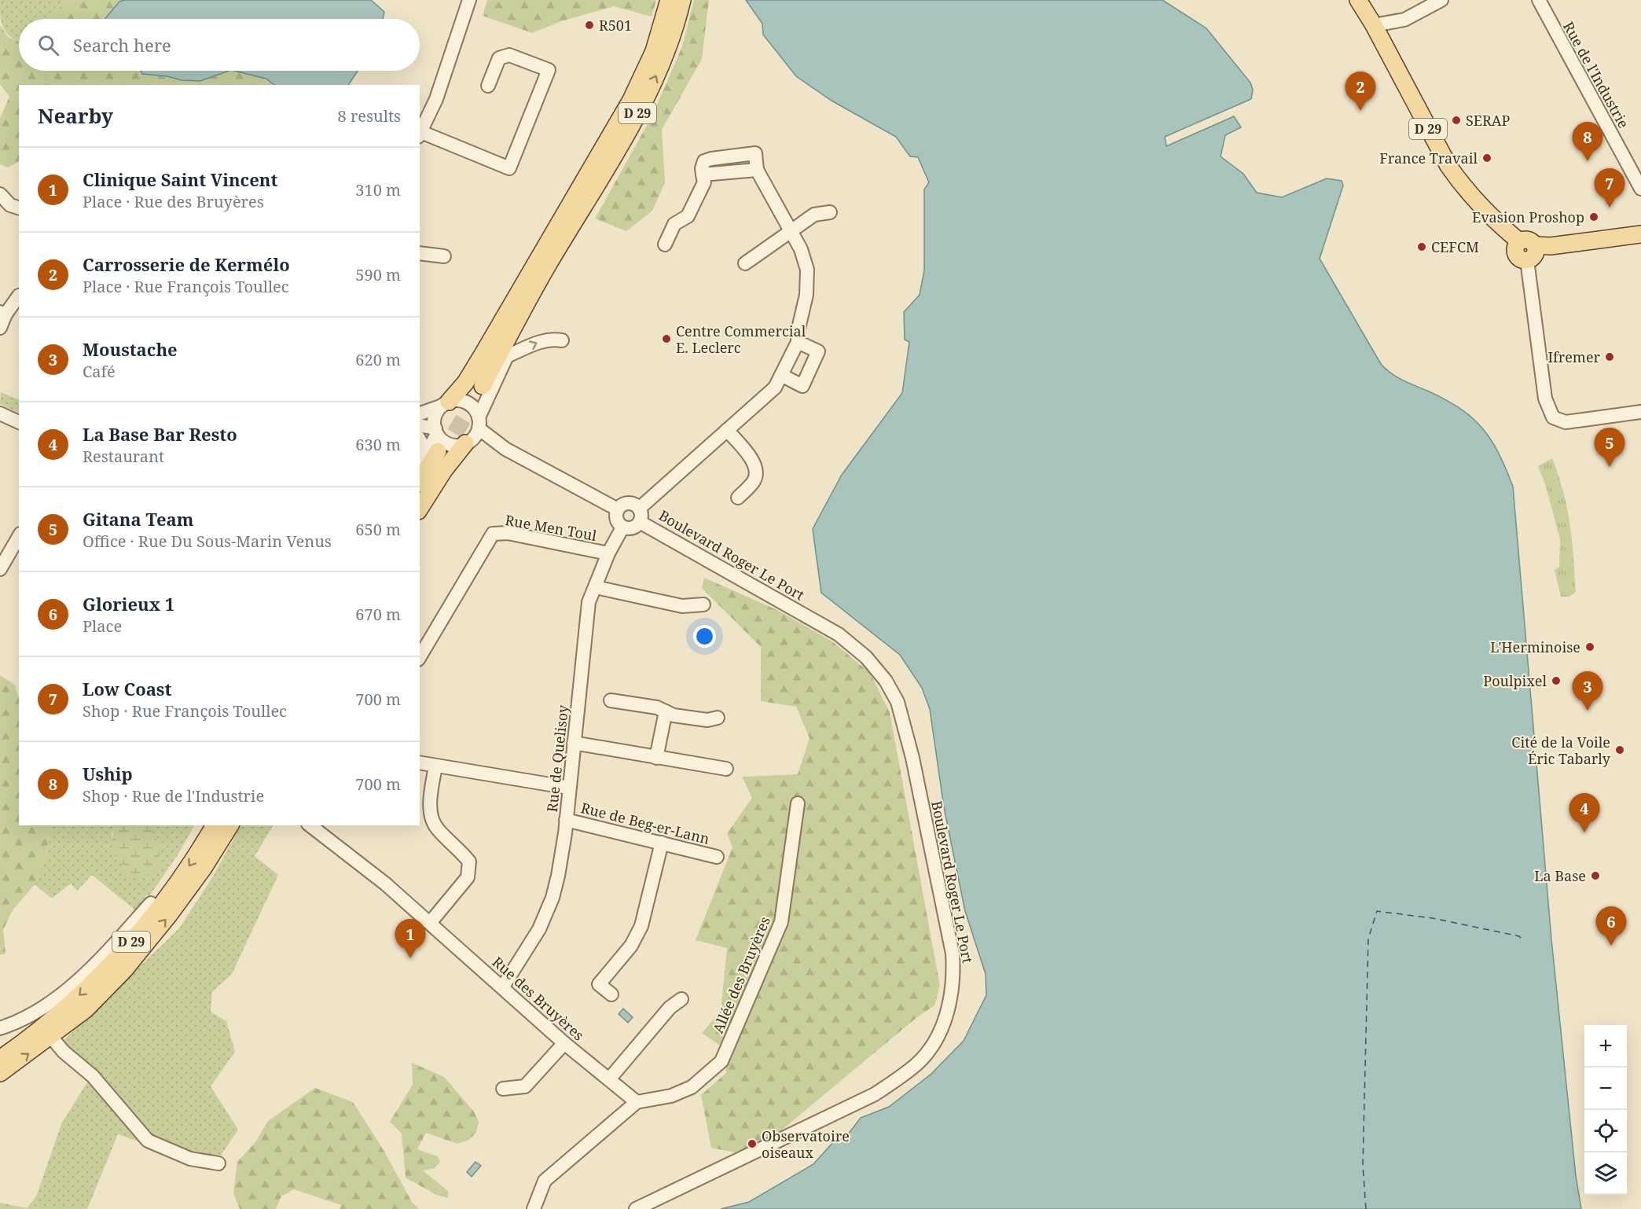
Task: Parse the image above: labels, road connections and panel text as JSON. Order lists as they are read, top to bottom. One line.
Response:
{"streets":{"main road":["D 29"],"street":["Rue de l'Industrie","Rue Men Toul","Boulevard Roger Le Port","Rue de Quelisoy","Rue de Beg-er-Lann","Allée des Bruyères","Rue des Bruyères"]},"crossings":[["Rue Men Toul","Rue de Quelisoy"],["Boulevard Roger Le Port","Rue de Quelisoy"],["Rue de Quelisoy","Rue de Beg-er-Lann"],["Rue de Quelisoy","Rue des Bruyères"],["Allée des Bruyères","Rue des Bruyères"]],"places":["R501","SERAP","France Travail","Evasion Proshop","CEFCM","Centre Commercial E. Leclerc","Ifremer","L'Herminoise","Poulpixel","Cité de la Voile Éric Tabarly","La Base","Observatoire oiseaux"],"page":{"search":"Search here","pins":["2","8","7","5","3","4","6","1"],"heading":["Nearby","8 results"],"list":[{"mark":"1","name":"Clinique Saint Vincent","note":"Place · Rue des Bruyères","value":"310 m"},{"mark":"2","name":"Carrosserie de Kermélo","note":"Place · Rue François Toullec","value":"590 m"},{"mark":"3","name":"Moustache","note":"Café","value":"620 m"},{"mark":"4","name":"La Base Bar Resto","note":"Restaurant","value":"630 m"},{"mark":"5","name":"Gitana Team","note":"Office · Rue Du Sous-Marin Venus","value":"650 m"},{"mark":"6","name":"Glorieux 1","note":"Place","value":"670 m"},{"mark":"7","name":"Low Coast","note":"Shop · Rue François Toullec","value":"700 m"},{"mark":"8","name":"Uship","note":"Shop · Rue de l'Industrie","value":"700 m"}],"map_buttons":["+","−"]}}
